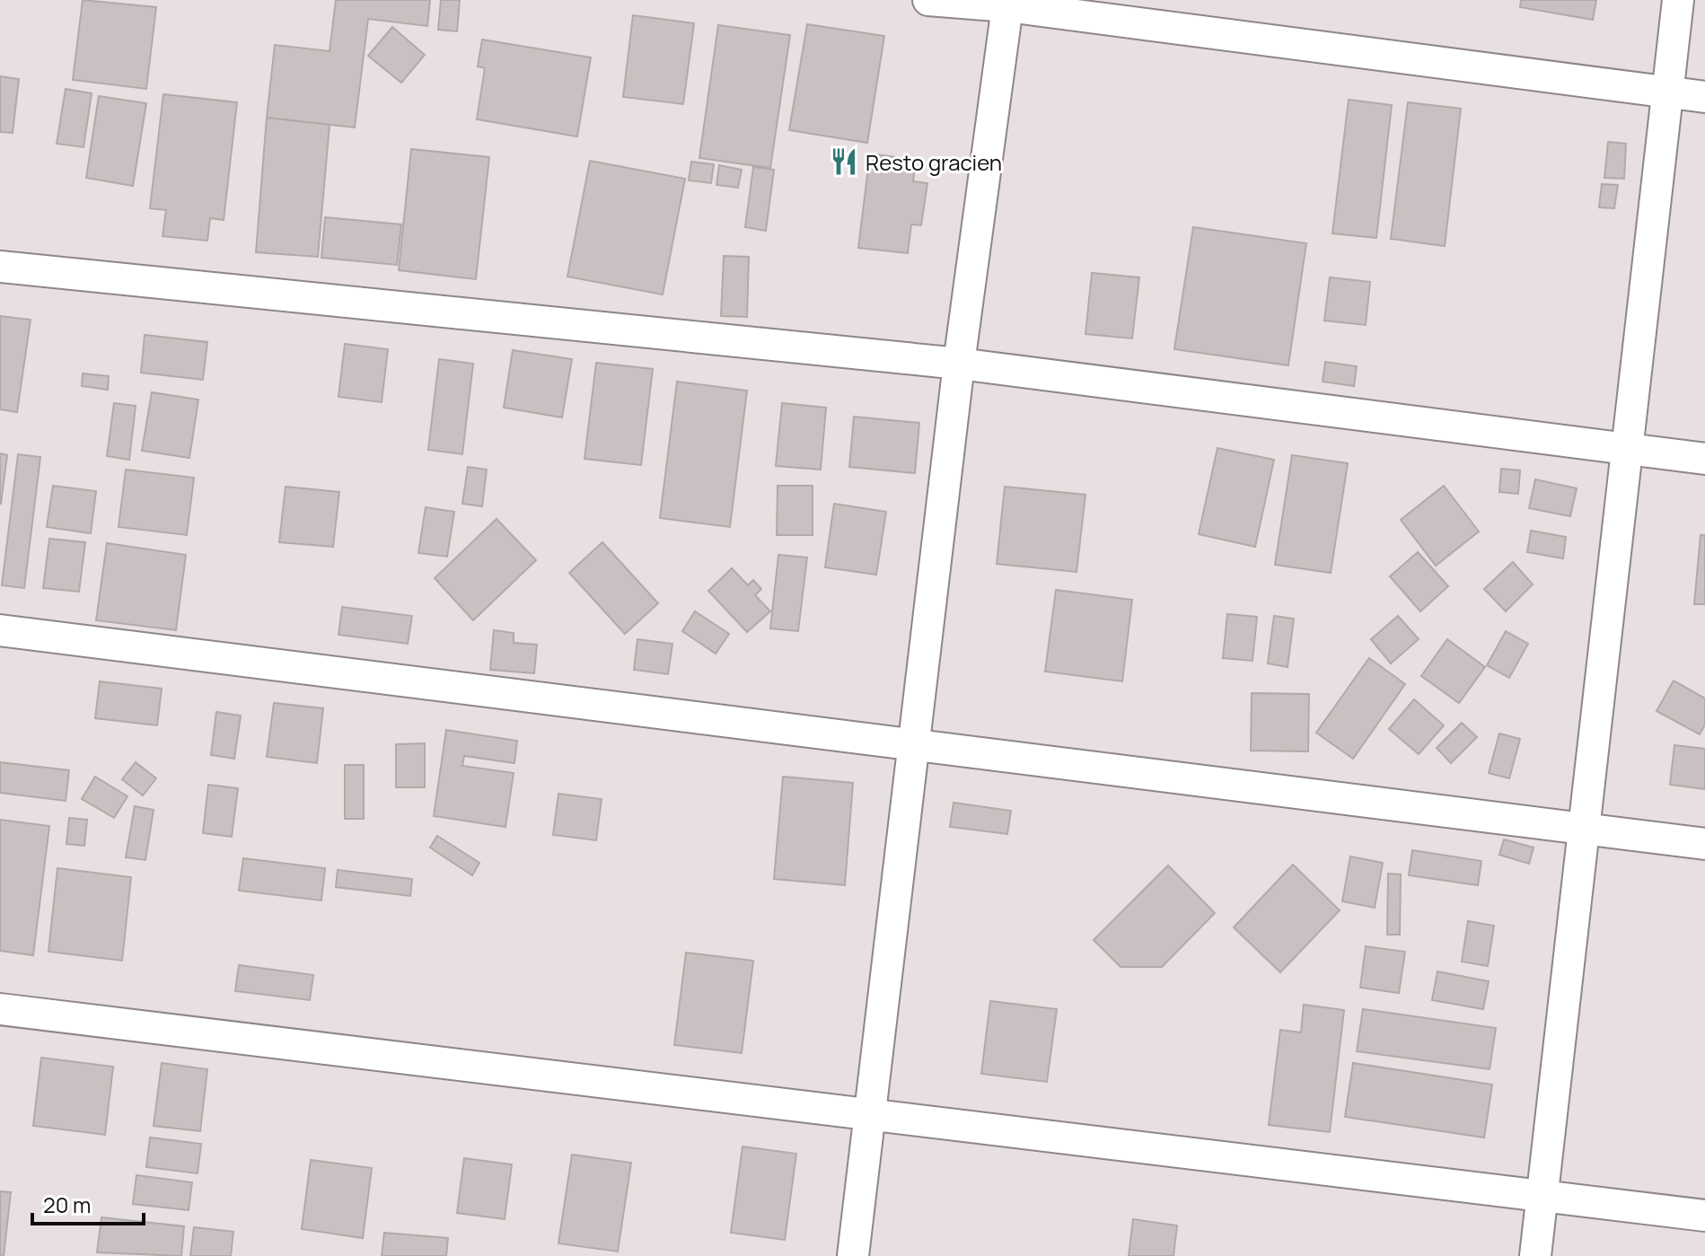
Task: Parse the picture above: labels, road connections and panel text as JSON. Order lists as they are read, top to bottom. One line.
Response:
{"places":{"restaurant":["Resto gracien"]},"scale_bar":"20 m"}
